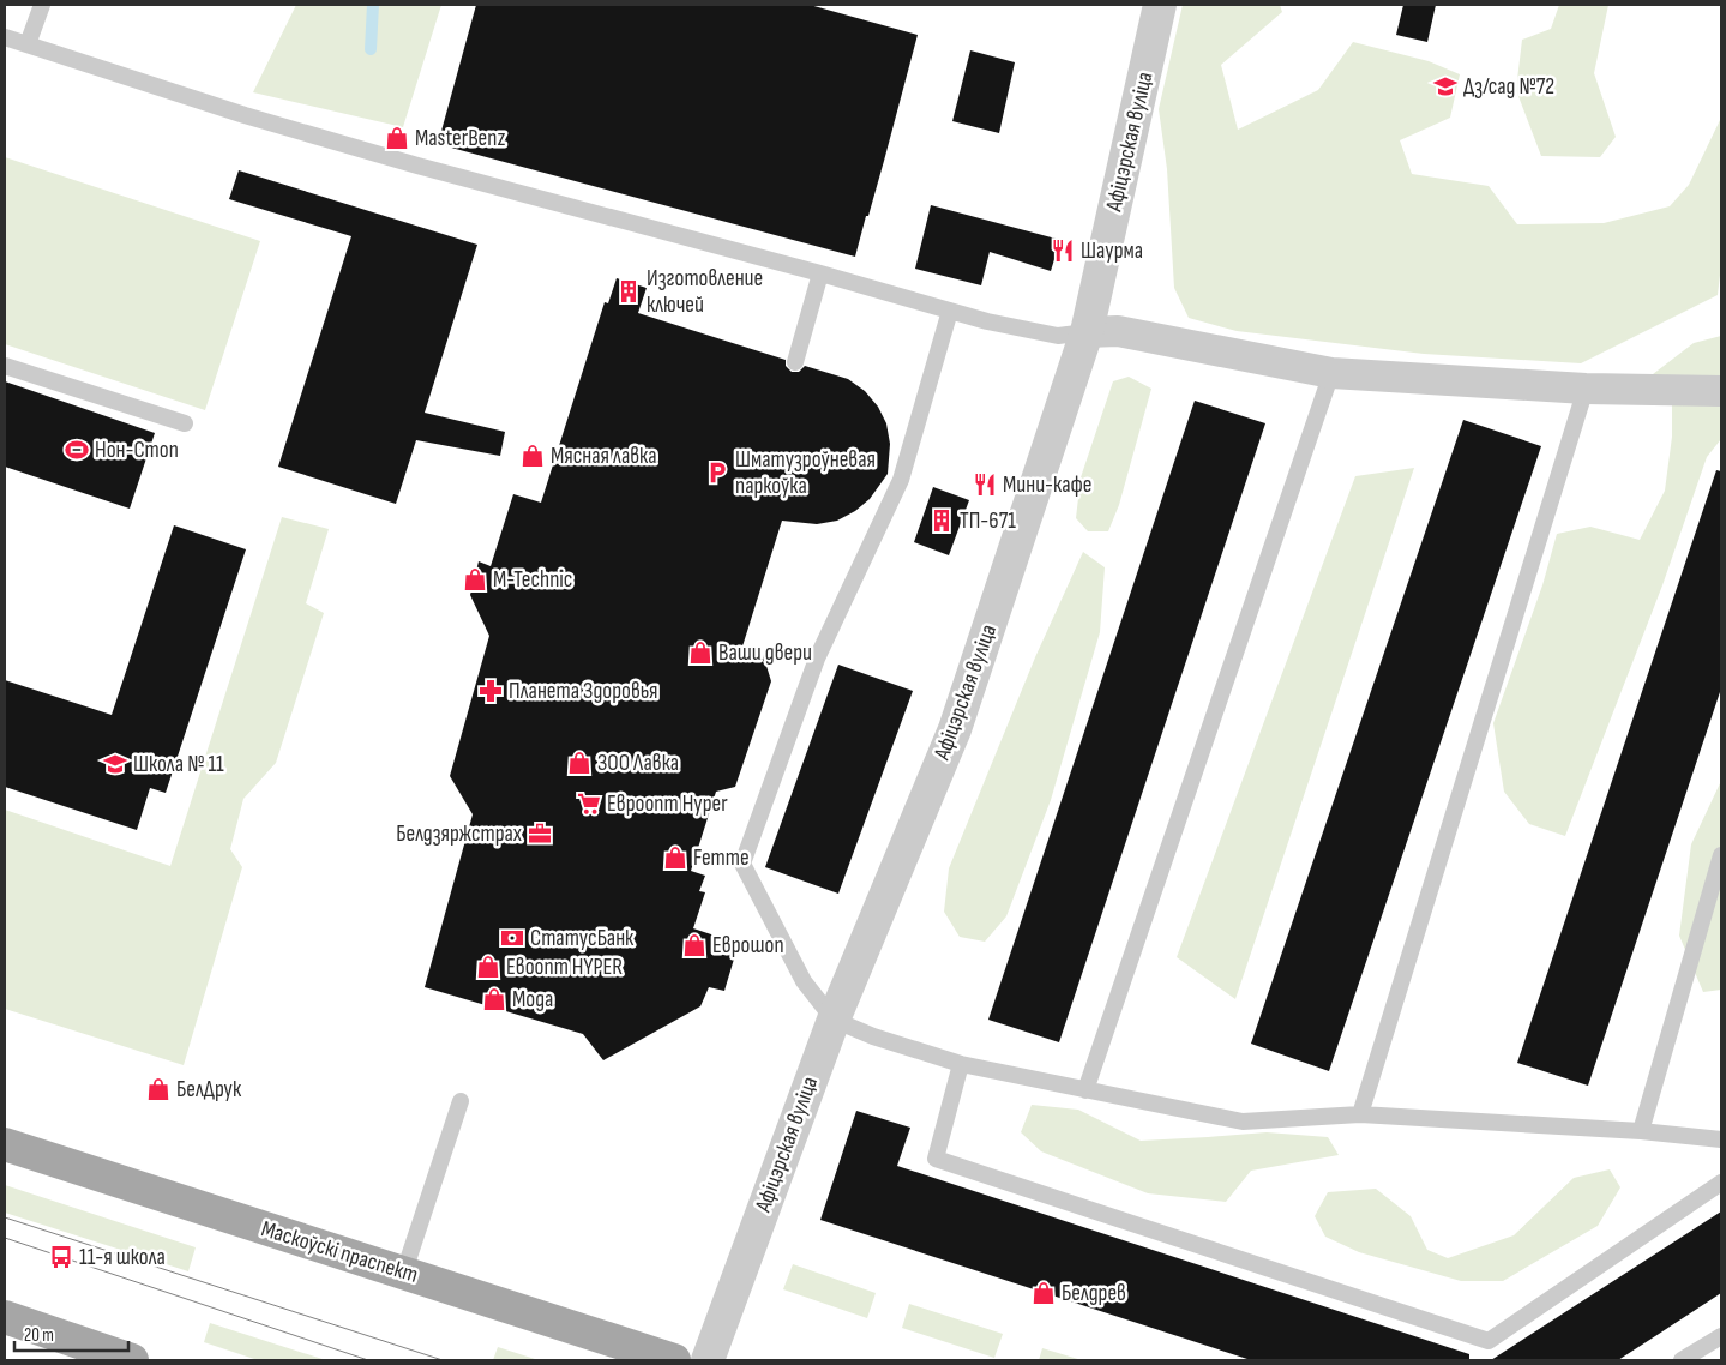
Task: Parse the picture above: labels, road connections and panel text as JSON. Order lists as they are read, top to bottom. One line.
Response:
{"streets":{"main road":["Маскоўскі праспект"],"street":["Афіцэрская вуліца"]},"places":{"school or university":["Дз/сад №72","Школа № 11"],"shop":["MasterBenz","Мясная лавка","M-Technic","Ваши двери","ЗОО Лавка","Femme","Еврошоп","Евоопт HYPER","Мода","БелДрук","Белдрев"],"restaurant":["Шаурма","Мини-кафе"],"building":["Изготовление ключей","ТП-671"],"sports":["Нон-Стоп"],"parking":["Шматузроўневая паркоўка"],"pharmacy":["Планета Здоровья"],"supermarket":["Евроопт Hyper"],"office":["Белдзяржстрах"],"bank":["СтатусБанк"],"bus stop":["11-я школа"]},"scale_bar":"20 m"}
